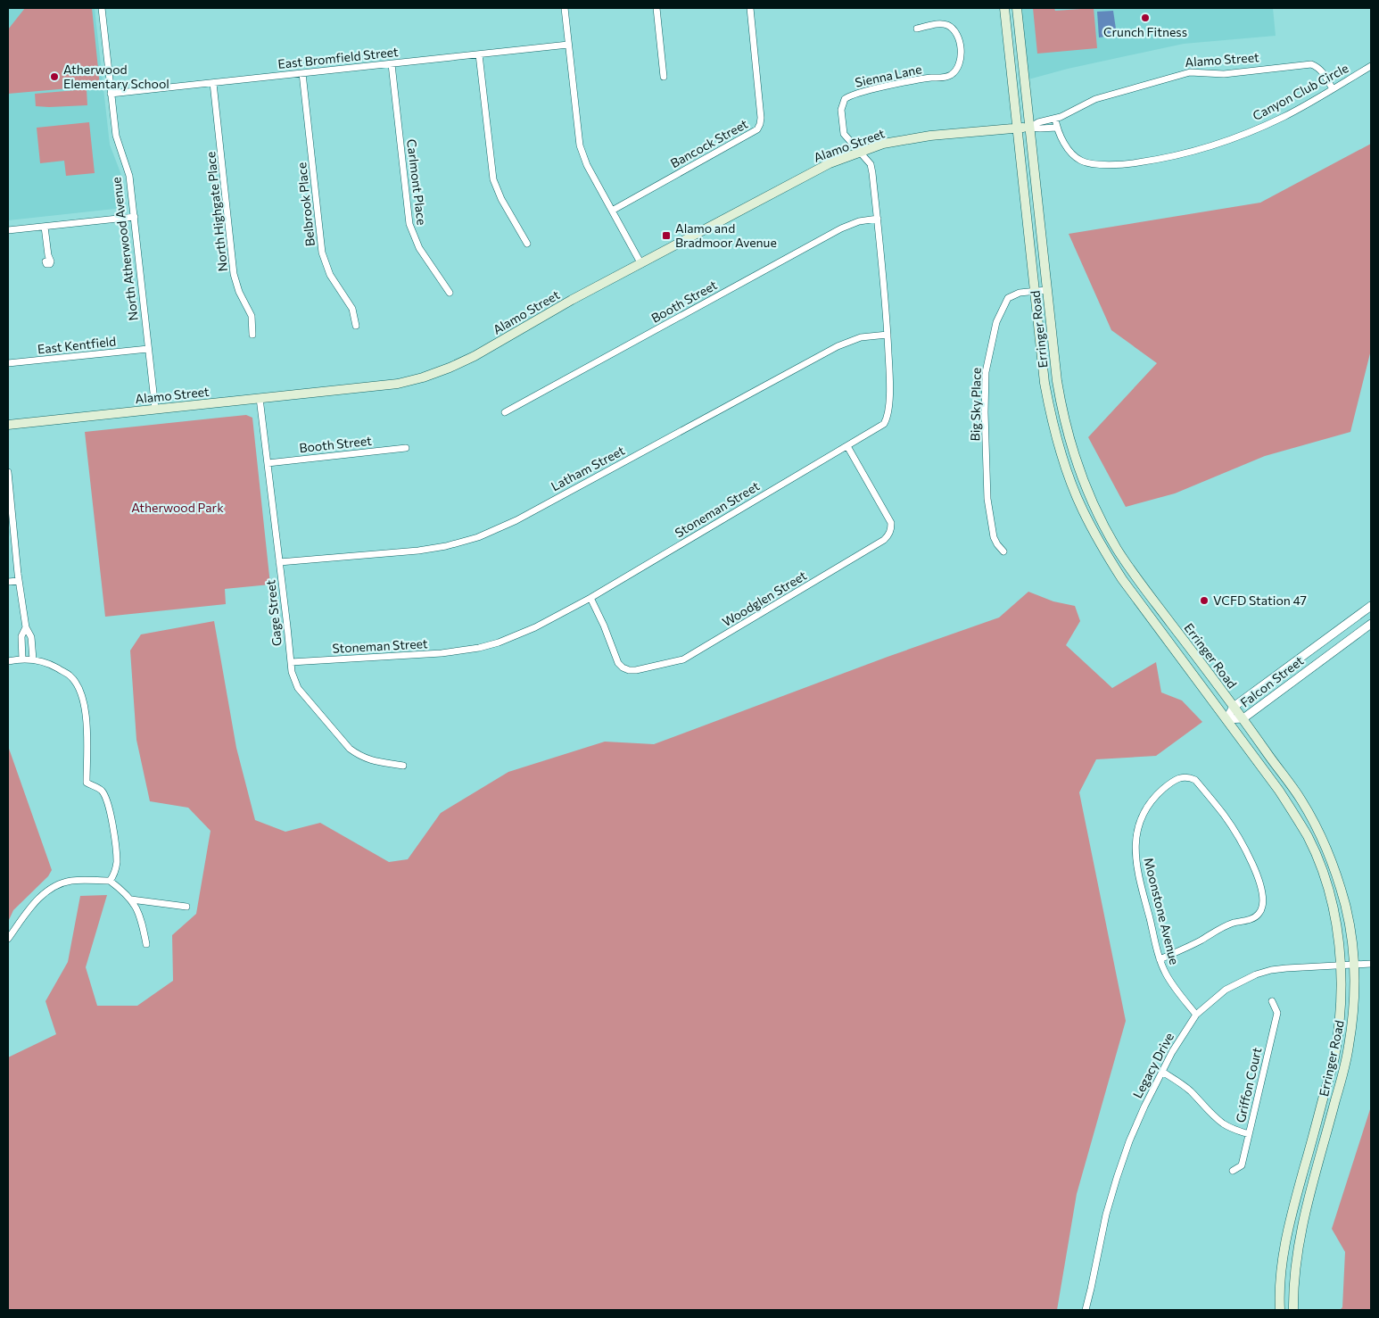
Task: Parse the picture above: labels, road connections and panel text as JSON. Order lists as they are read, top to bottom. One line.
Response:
{"streets":{"main road":["Alamo Street","Erringer Road"],"street":["East Bromfield Street","Sienna Lane","Canyon Club Circle","Bancock Street","Carlmont Place","Belbrook Place","North Highgate Place","North Atherwood Avenue","Booth Street","East Kentfield","Big Sky Place","Latham Street","Stoneman Street","Woodglen Street","Gage Street","Falcon Street","Moonstone Avenue","Legacy Drive","Griffon Court"]},"crossings":[["East Bromfield Street","Carlmont Place"],["East Bromfield Street","Belbrook Place"],["East Bromfield Street","North Highgate Place"],["East Bromfield Street","North Atherwood Avenue"],["Alamo Street","Sienna Lane"],["Alamo Street","Canyon Club Circle"],["Alamo Street","North Atherwood Avenue"],["Alamo Street","Erringer Road"],["Alamo Street","Stoneman Street"],["Alamo Street","Gage Street"],["Sienna Lane","Stoneman Street"],["North Atherwood Avenue","East Kentfield"],["Booth Street","Stoneman Street"],["Booth Street","Gage Street"],["Erringer Road","Big Sky Place"],["Erringer Road","Falcon Street"],["Erringer Road","Legacy Drive"],["Latham Street","Stoneman Street"],["Latham Street","Gage Street"],["Stoneman Street","Woodglen Street"],["Stoneman Street","Gage Street"],["Moonstone Avenue","Legacy Drive"]],"parks":["Atherwood Park"],"places":{"other":["Crunch Fitness","Atherwood Elementary School","VCFD Station 47"],"transit":["Alamo and Bradmoor Avenue"]}}
